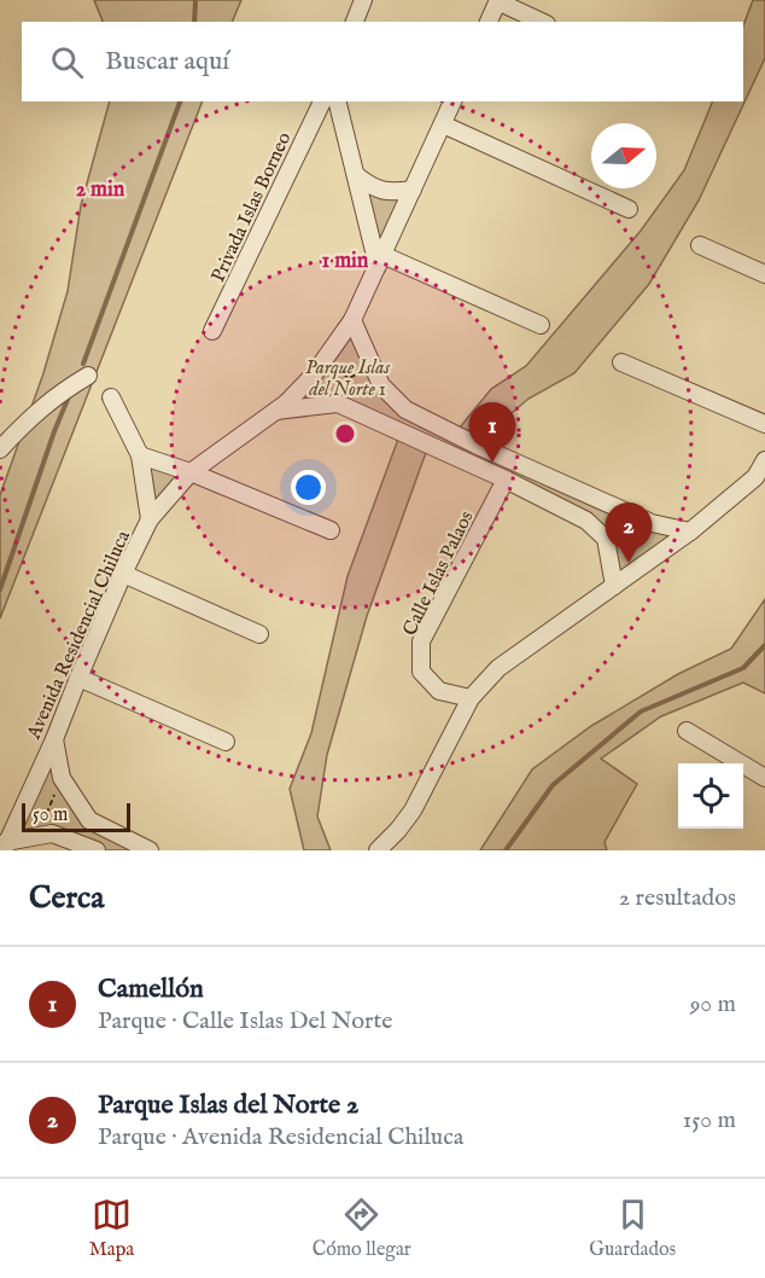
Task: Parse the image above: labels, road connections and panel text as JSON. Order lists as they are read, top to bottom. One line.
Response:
{"streets":{"street":["Privada Islas Borneo","Calle Islas Palaos","Avenida Residencial Chiluca"]},"parks":["Parque Islas del Norte 1"],"scale_bar":"50 m","north":"right","page":{"search":"Buscar aquí","pins":["1","2"],"scale":"50 m","heading":["Cerca","2 resultados"],"list":[{"mark":"1","name":"Camellón","note":"Parque · Calle Islas Del Norte","value":"90 m"},{"mark":"2","name":"Parque Islas del Norte 2","note":"Parque · Avenida Residencial Chiluca","value":"150 m"}],"nav":["Mapa","Cómo llegar","Guardados"]},"rings":["2 min","1 min"]}
